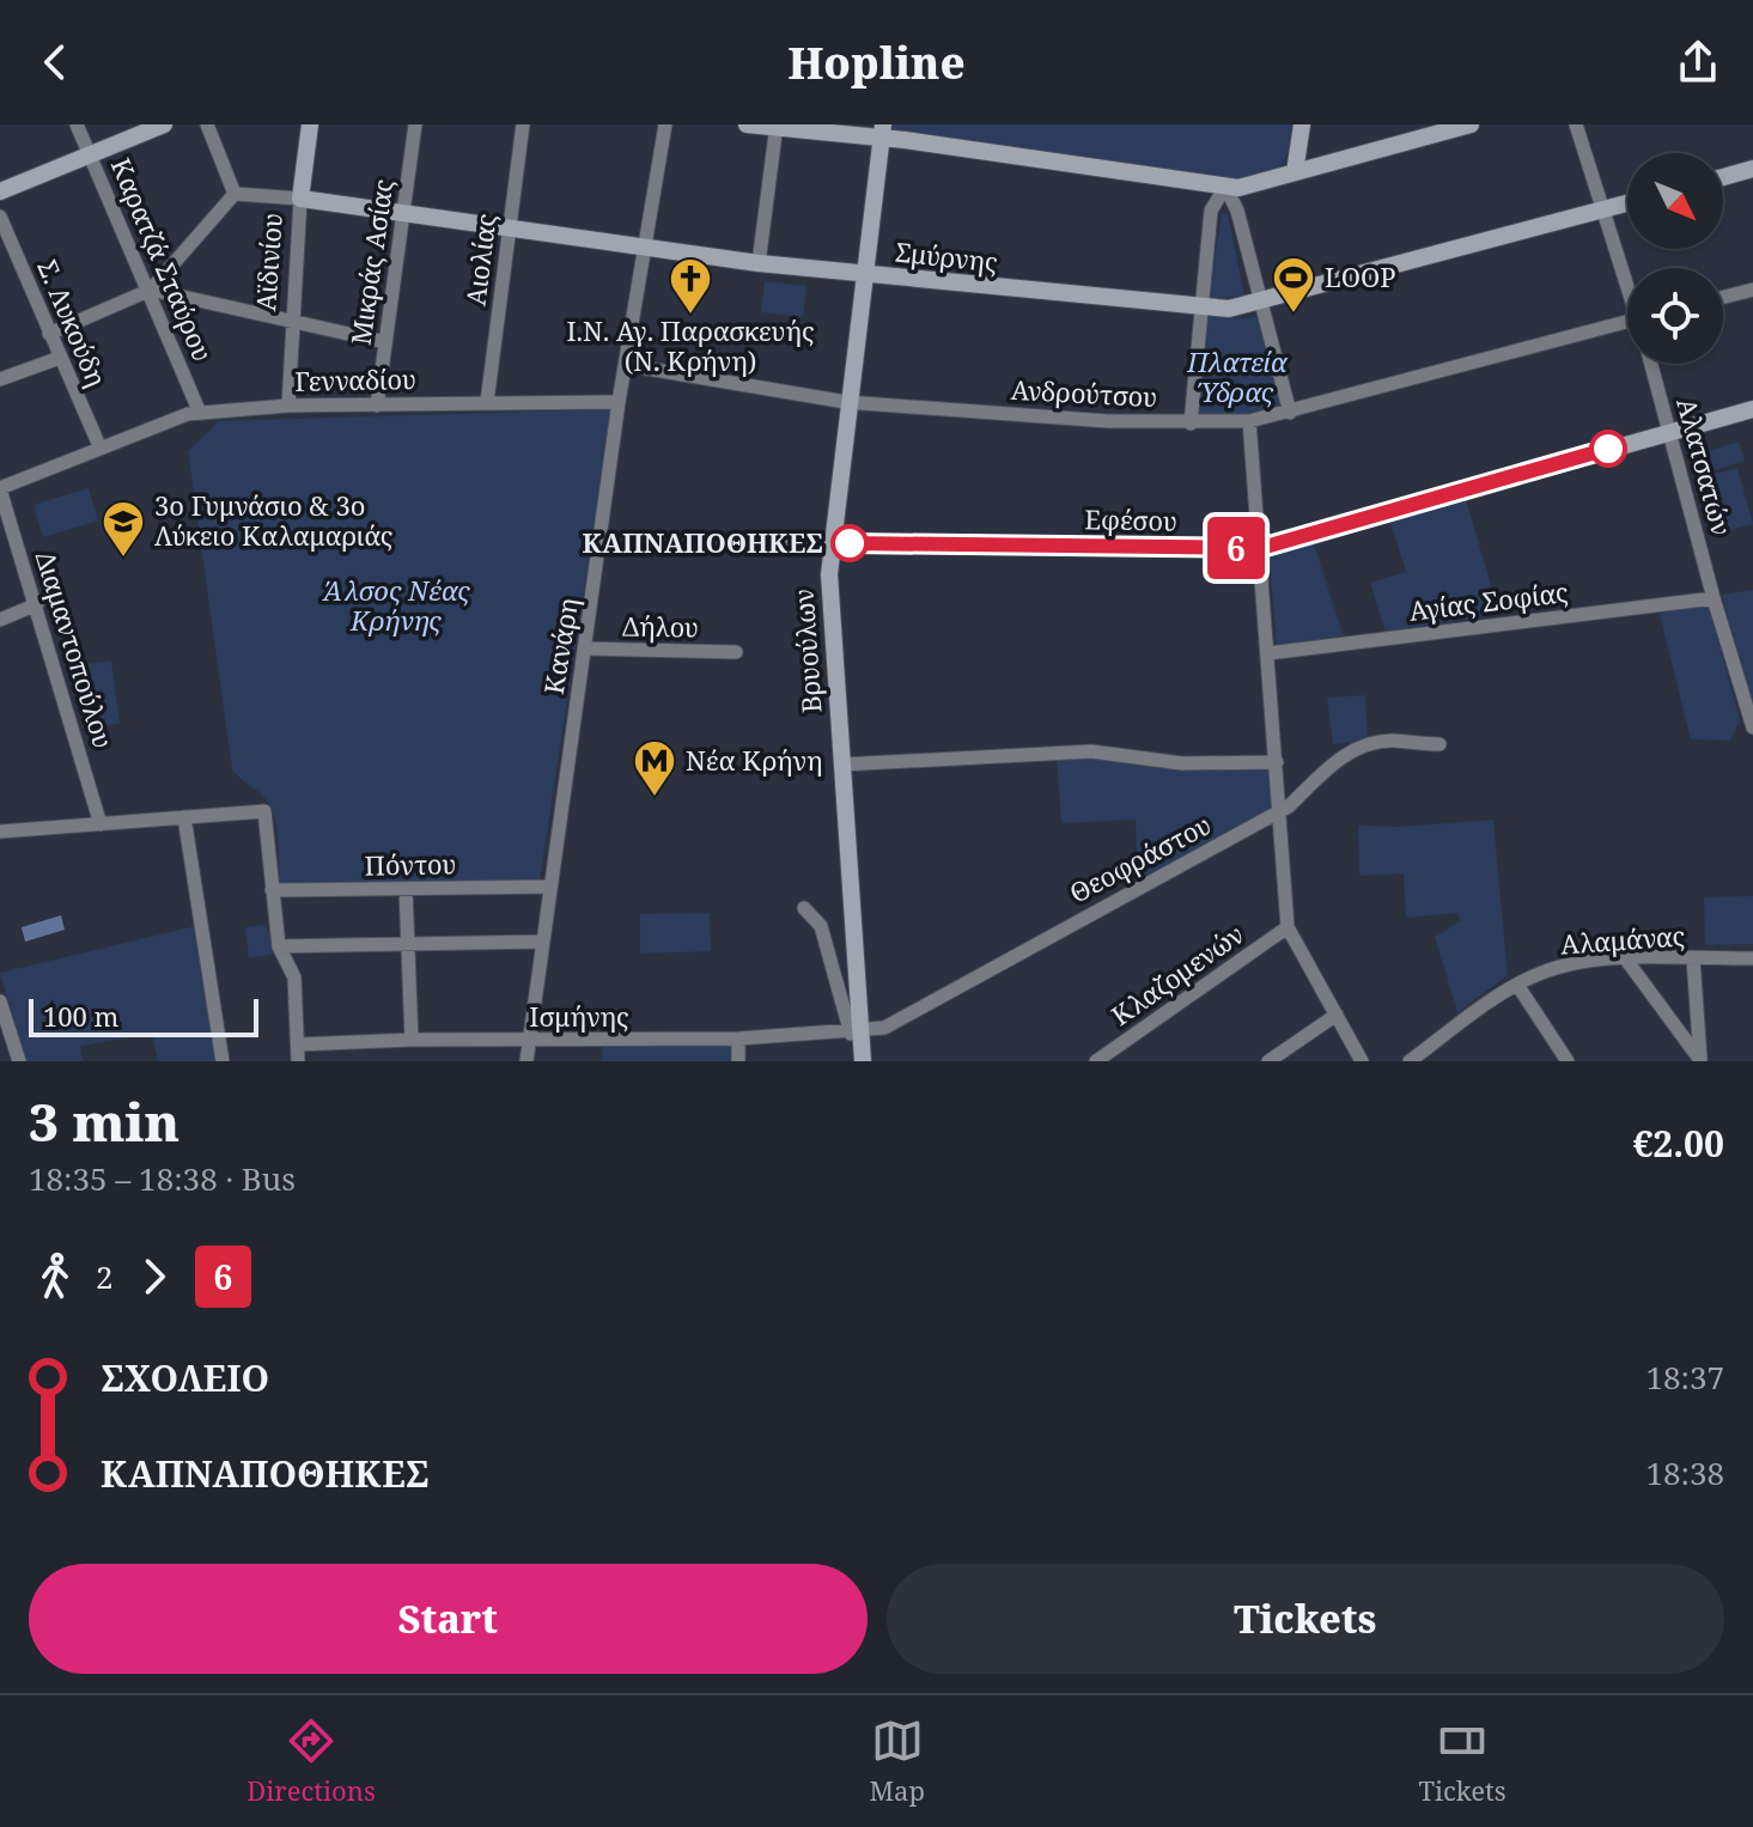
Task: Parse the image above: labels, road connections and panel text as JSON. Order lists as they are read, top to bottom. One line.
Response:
{"streets":{"main road":["Σμύρνης","Αϊδινίου","Εφέσου","Βρυούλων"],"street":["Καρατζά Σταύρου","Αιολίας","Μικράς Ασίας","Σ. Λυκούδη","Γενναδίου","Ανδρούτσου","Αλατσατών","Αγίας Σοφίας","Δήλου","Κανάρη","Διαμαντοπούλου","Θεοφράστου","Πόντου","Αλαμάνας","Κλαζομενών","Ισμήνης"]},"crossings":[["Σμύρνης","Αιολίας"],["Σμύρνης","Αϊδινίου"],["Σμύρνης","Μικράς Ασίας"],["Σμύρνης","Κανάρη"],["Σμύρνης","Βρυούλων"],["Καρατζά Σταύρου","Γενναδίου"],["Αιολίας","Γενναδίου"],["Αϊδινίου","Γενναδίου"],["Μικράς Ασίας","Γενναδίου"],["Σ. Λυκούδη","Γενναδίου"],["Γενναδίου","Κανάρη"],["Γενναδίου","Διαμαντοπούλου"],["Ανδρούτσου","Κανάρη"],["Ανδρούτσου","Βρυούλων"],["Αλατσατών","Εφέσου"],["Αλατσατών","Αγίας Σοφίας"],["Εφέσου","Κανάρη"],["Εφέσου","Βρυούλων"],["Δήλου","Κανάρη"],["Κανάρη","Πόντου"],["Κανάρη","Ισμήνης"],["Βρυούλων","Θεοφράστου"],["Βρυούλων","Ισμήνης"],["Θεοφράστου","Ισμήνης"]],"parks":["Πλατεία Ύδρας","Άλσος Νέας Κρήνης"],"places":{"sports":["LOOP"],"church":["Ι.Ν. Αγ. Παρασκευής (Ν. Κρήνη)"],"other":["ΚΑΠΝΑΠΟΘΗΚΕΣ"],"school or university":["3ο Γυμνάσιο & 3ο Λύκειο Καλαμαριάς"],"metro station":["Νέα Κρήνη"]},"lines":["bus line 6"],"scale_bar":"100 m","north":"bottom right","page":{"header":"Hopline","on_map":"6","scale":"100 m","heading":["3 min","18:35 – 18:38 · Bus","€2.00"],"legs":["2","6"],"list":[{"name":"ΣΧΟΛΕΙΟ","value":"18:37"},{"name":"ΚΑΠΝΑΠΟΘΗΚΕΣ","value":"18:38"}],"buttons":["Start","Tickets"],"tabs":["Directions","Map","Tickets"]}}
